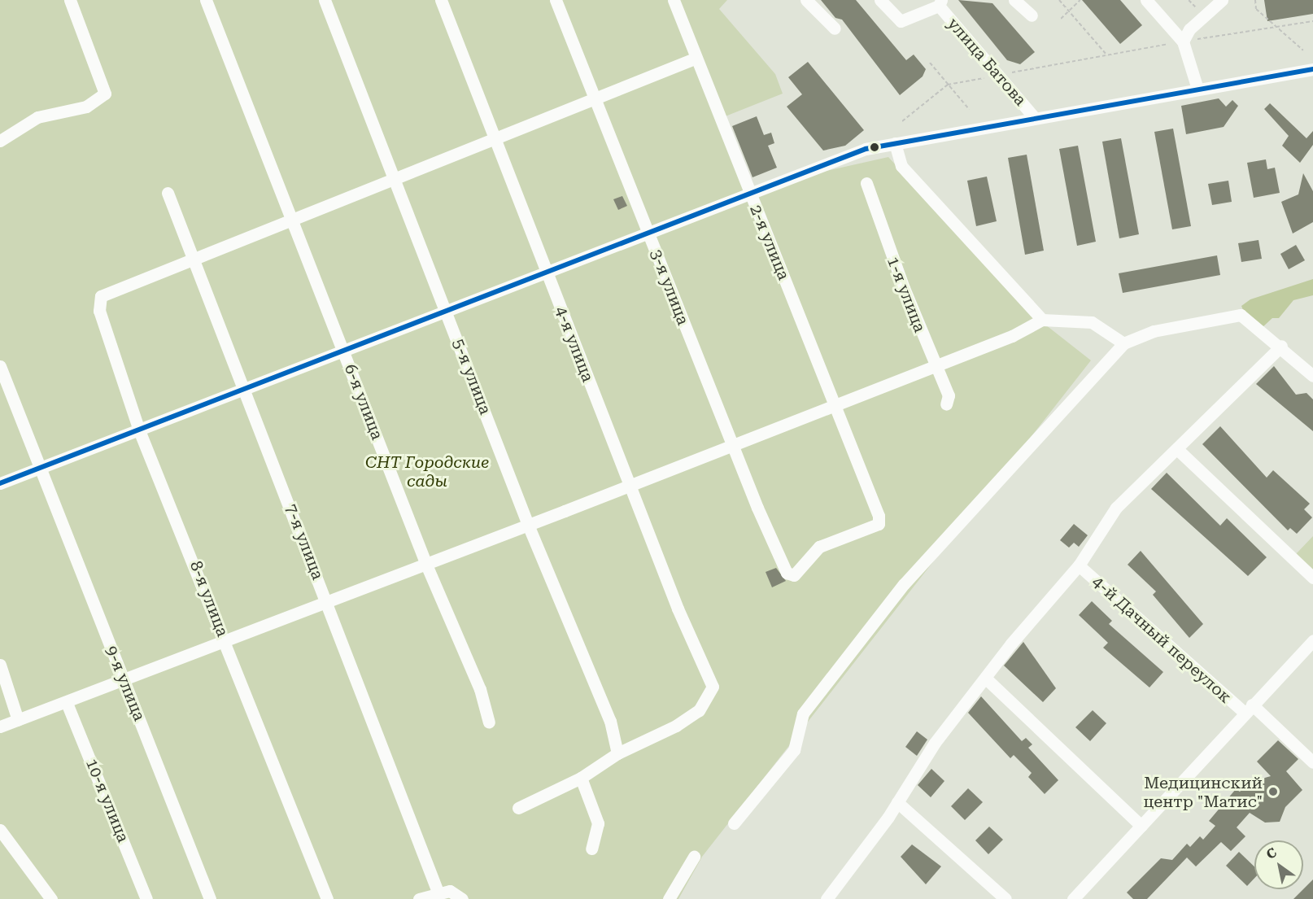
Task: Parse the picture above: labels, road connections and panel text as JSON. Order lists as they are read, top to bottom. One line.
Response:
{"streets":{"street":["улица Батова","2-я улица","3-я улица","1-я улица","4-я улица","5-я улица","6-я улица","7-я улица","8-я улица","4-й Дачный переулок","9-я улица","10-я улица"]},"crossings":[["2-я улица","3-я улица"],["4-я улица","5-я улица"],["7-я улица","8-я улица"]],"parks":["СНТ Городские сады"],"places":["Медицинский центр \"Матис\""],"north":"top left"}
